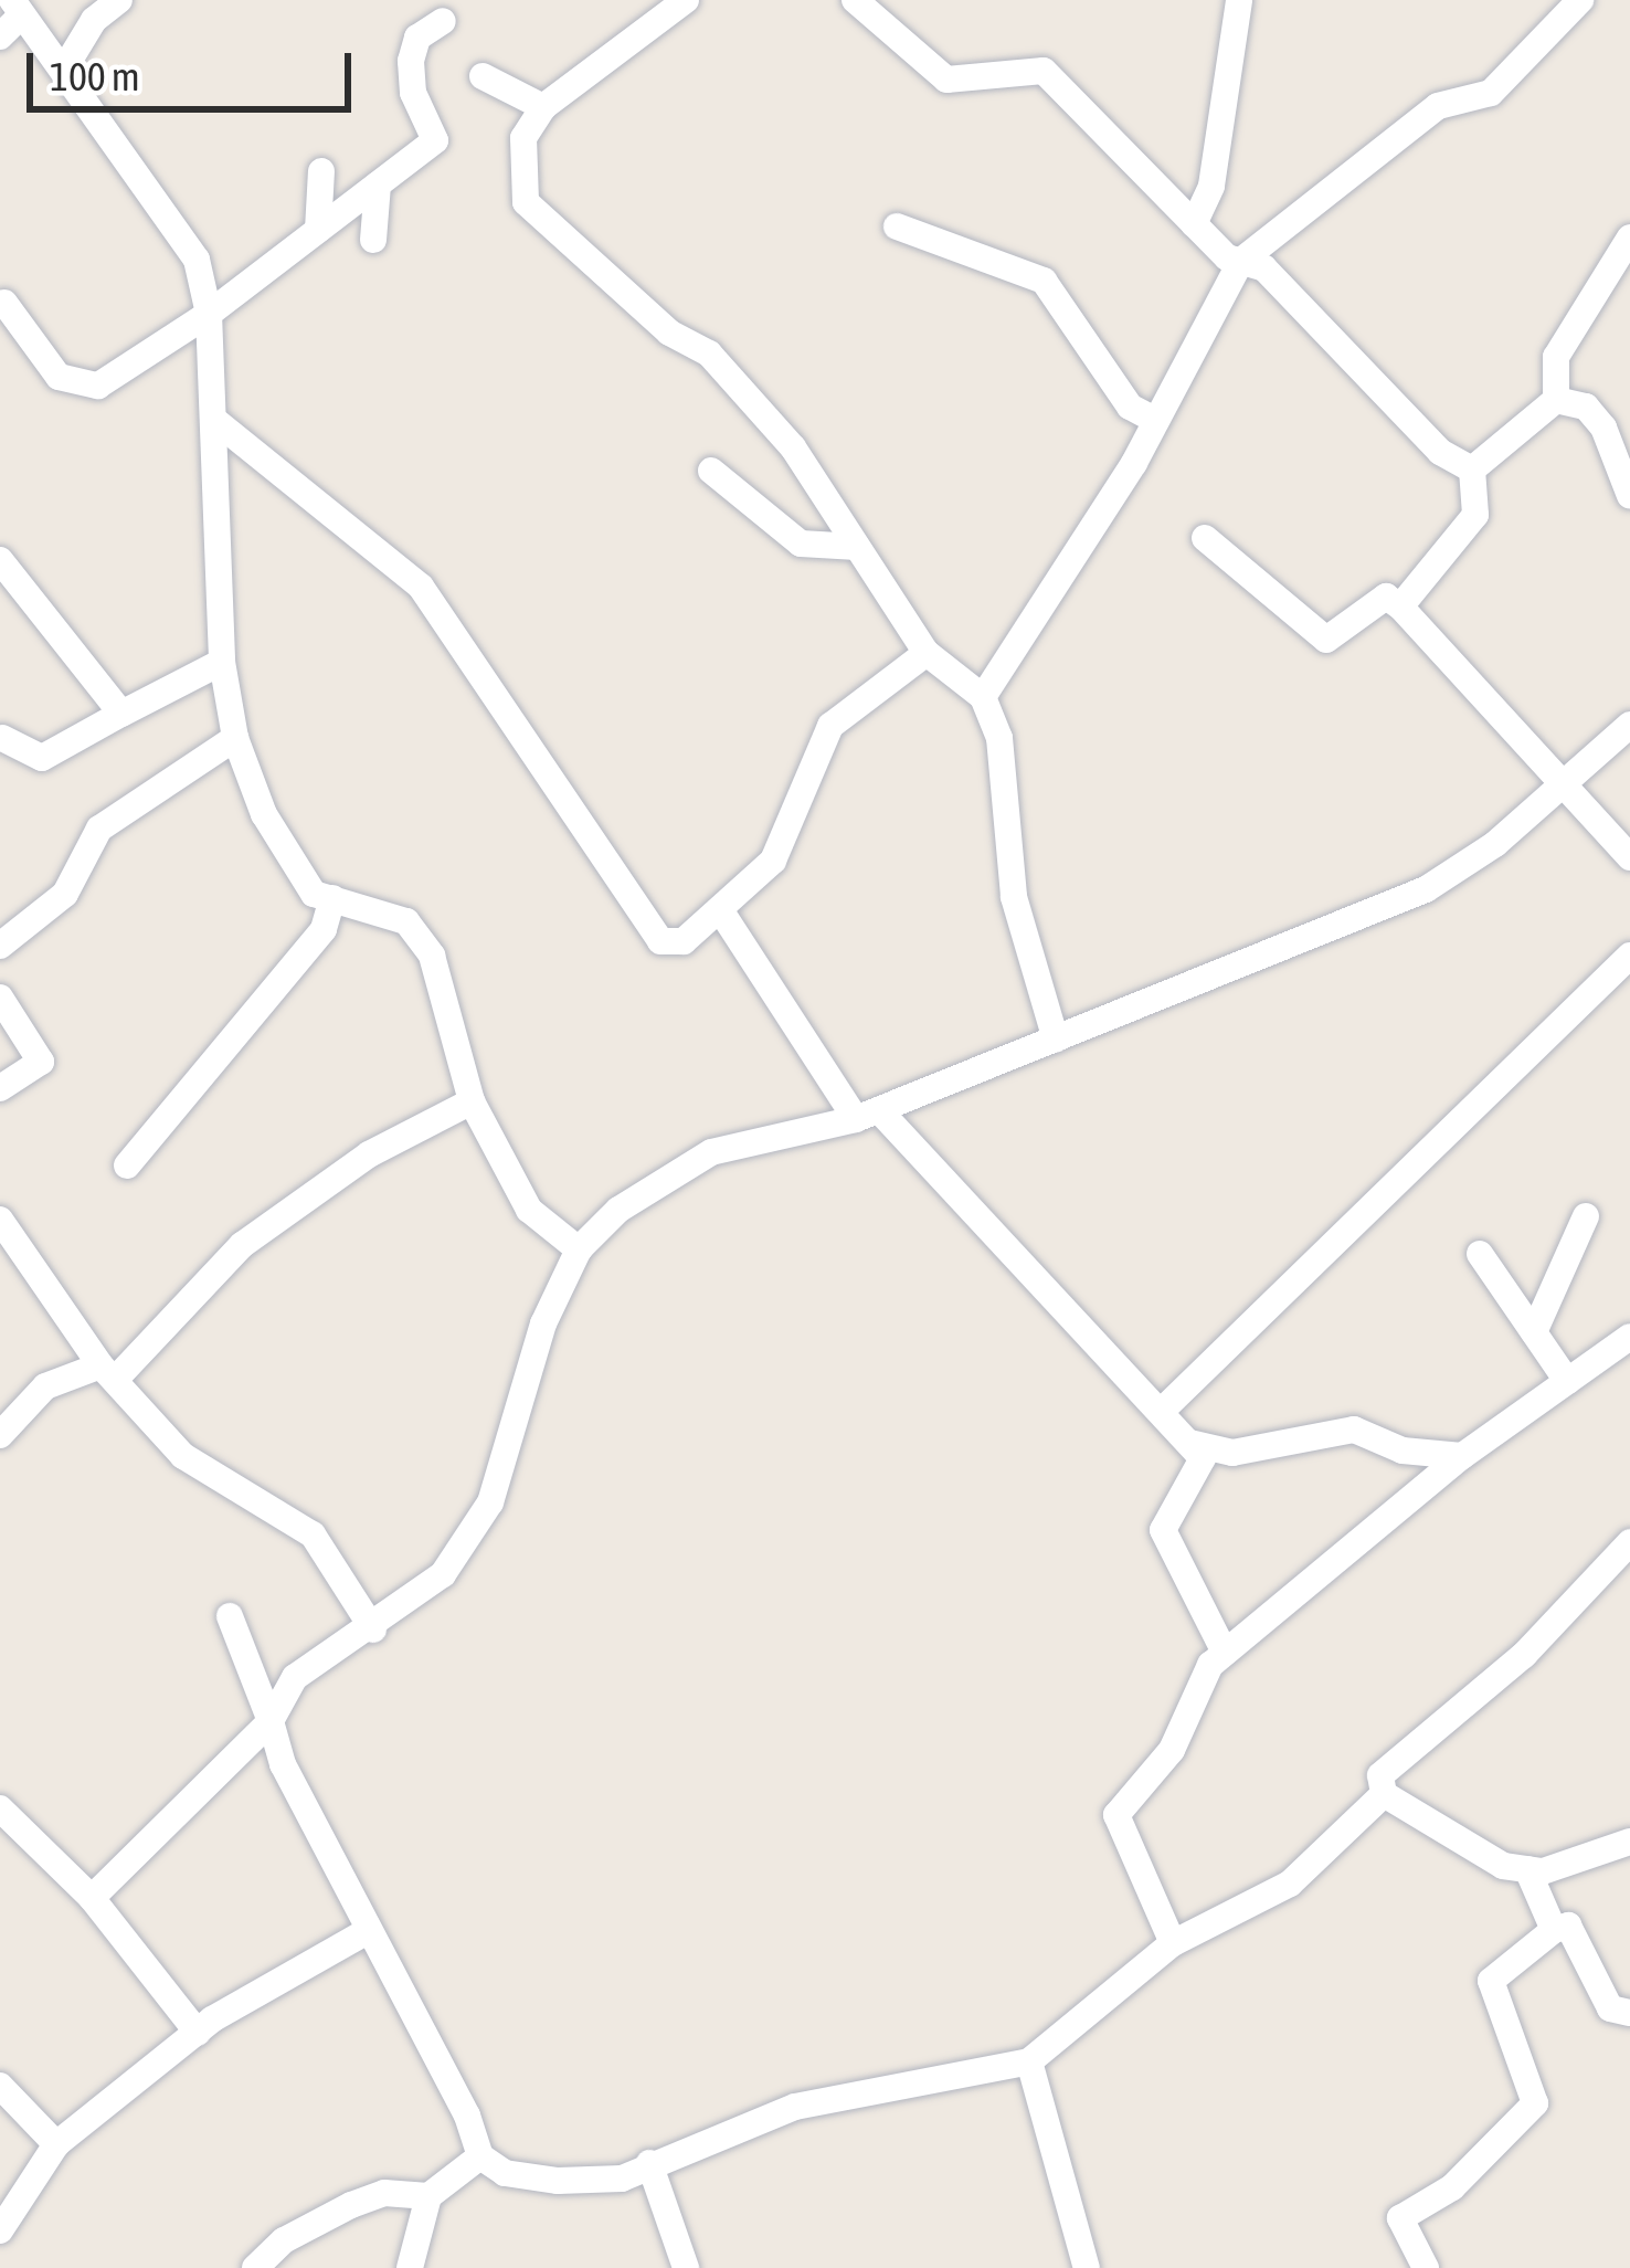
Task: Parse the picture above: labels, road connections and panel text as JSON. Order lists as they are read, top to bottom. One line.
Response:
{"scale_bar":"100 m"}
